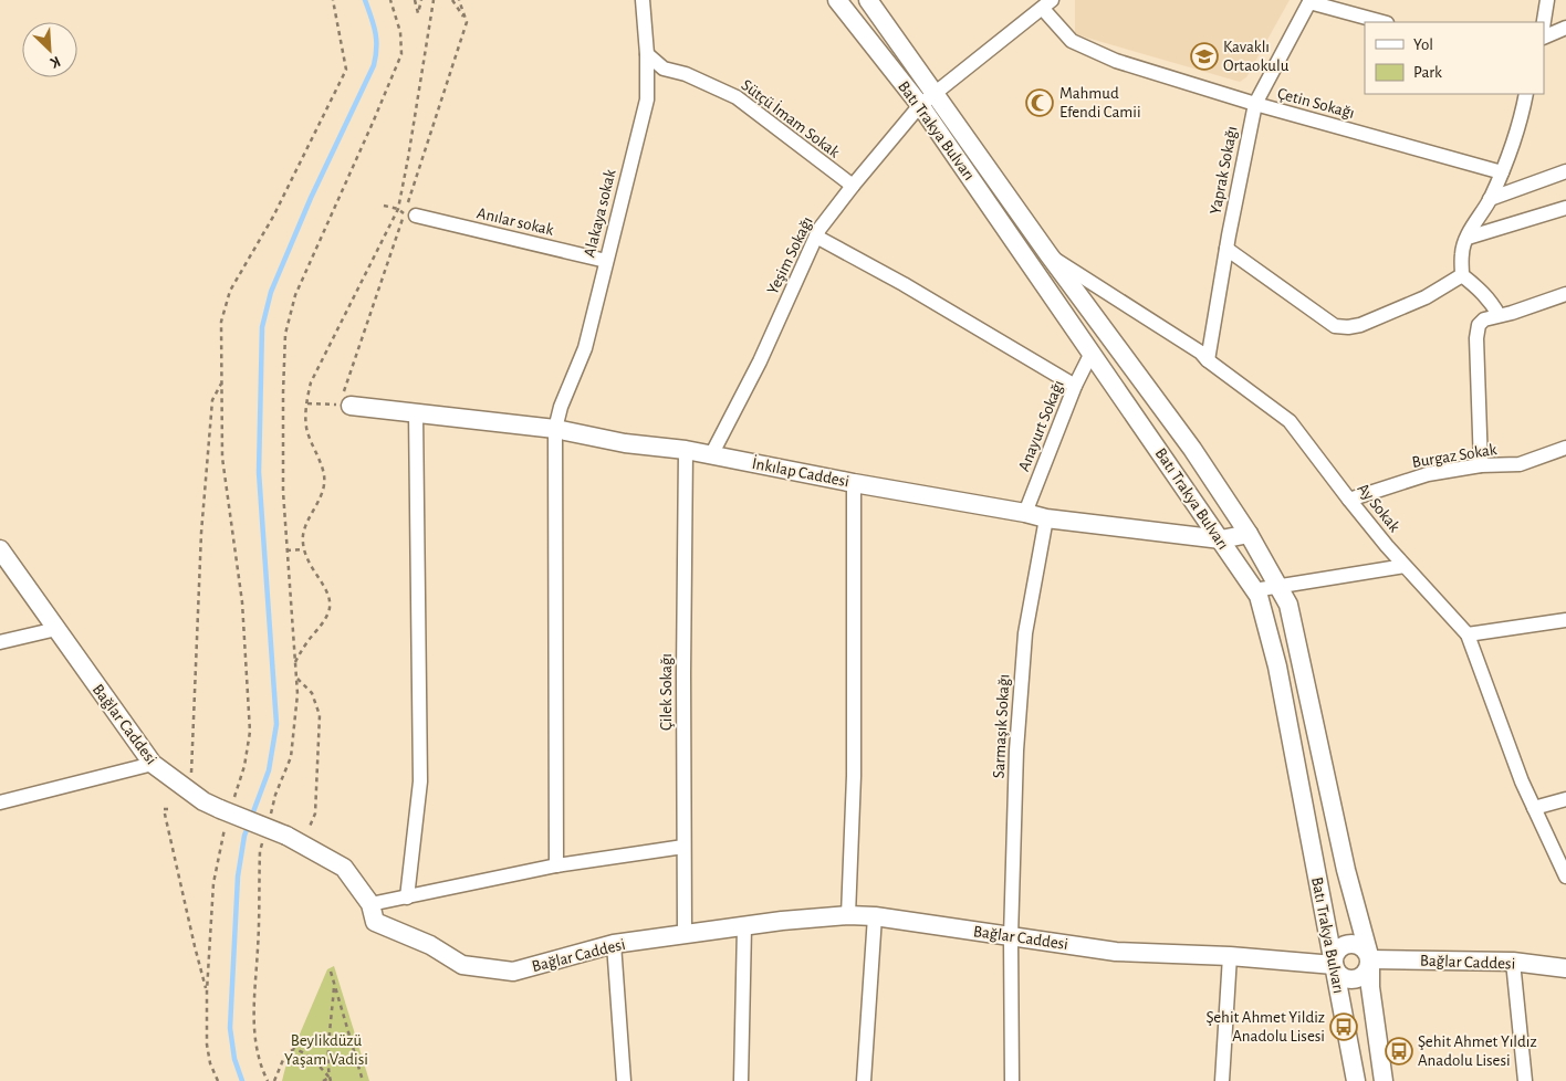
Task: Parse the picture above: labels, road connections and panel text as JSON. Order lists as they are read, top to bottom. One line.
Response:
{"streets":{"street":["Çetin Sokağı","Sütçü İmam Sokak","Batı Trakya Bulvarı","Yaprak Sokağı","Alakaya sokak","Anılar sokak","Yeşim Sokağı","Anayurt Sokağı","Burgaz Sokak","İnkılap Caddesi","Ay Sokak","Çilek Sokağı","Bağlar Caddesi","Sarmaşık Sokağı"]},"crossings":[["Çetin Sokağı","Yaprak Sokağı"],["Çetin Sokağı","Yeşim Sokağı"],["Sütçü İmam Sokak","Alakaya sokak"],["Sütçü İmam Sokak","Yeşim Sokağı"],["Batı Trakya Bulvarı","Yeşim Sokağı"],["Batı Trakya Bulvarı","Anayurt Sokağı"],["Batı Trakya Bulvarı","İnkılap Caddesi"],["Batı Trakya Bulvarı","Ay Sokak"],["Batı Trakya Bulvarı","Bağlar Caddesi"],["Yaprak Sokağı","Ay Sokak"],["Alakaya sokak","Anılar sokak"],["Alakaya sokak","İnkılap Caddesi"],["Yeşim Sokağı","İnkılap Caddesi"],["Anayurt Sokağı","İnkılap Caddesi"],["Burgaz Sokak","Ay Sokak"],["İnkılap Caddesi","Çilek Sokağı"],["İnkılap Caddesi","Sarmaşık Sokağı"],["Çilek Sokağı","Bağlar Caddesi"],["Bağlar Caddesi","Sarmaşık Sokağı"]],"parks":["Beylikdüzü Yaşam Vadisi"],"places":{"school or university":["Kavaklı Ortaokulu"],"mosque":["Mahmud Efendi Camii"],"bus stop":["Şehit Ahmet Yildiz Anadolu Lisesi","Şehit Ahmet Yıldız Anadolu Lisesi"]},"legend":["Yol","Park"],"north":"bottom right"}
